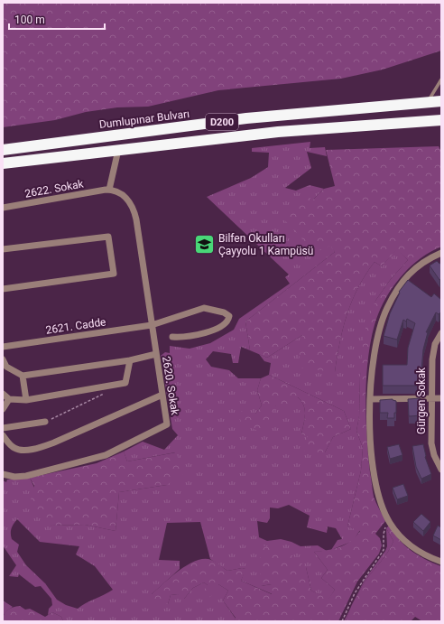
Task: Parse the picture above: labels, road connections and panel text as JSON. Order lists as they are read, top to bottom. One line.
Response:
{"streets":{"highway":["Dumlupınar Bulvarı","D200"],"street":["2622. Sokak","2621. Cadde","2620. Sokak","Gürgen Sokak"]},"crossings":[["2622. Sokak","2620. Sokak"],["2621. Cadde","2620. Sokak"]],"places":{"school or university":["Bilfen Okulları Çayyolu 1 Kampüsü"]},"scale_bar":"100 m"}
